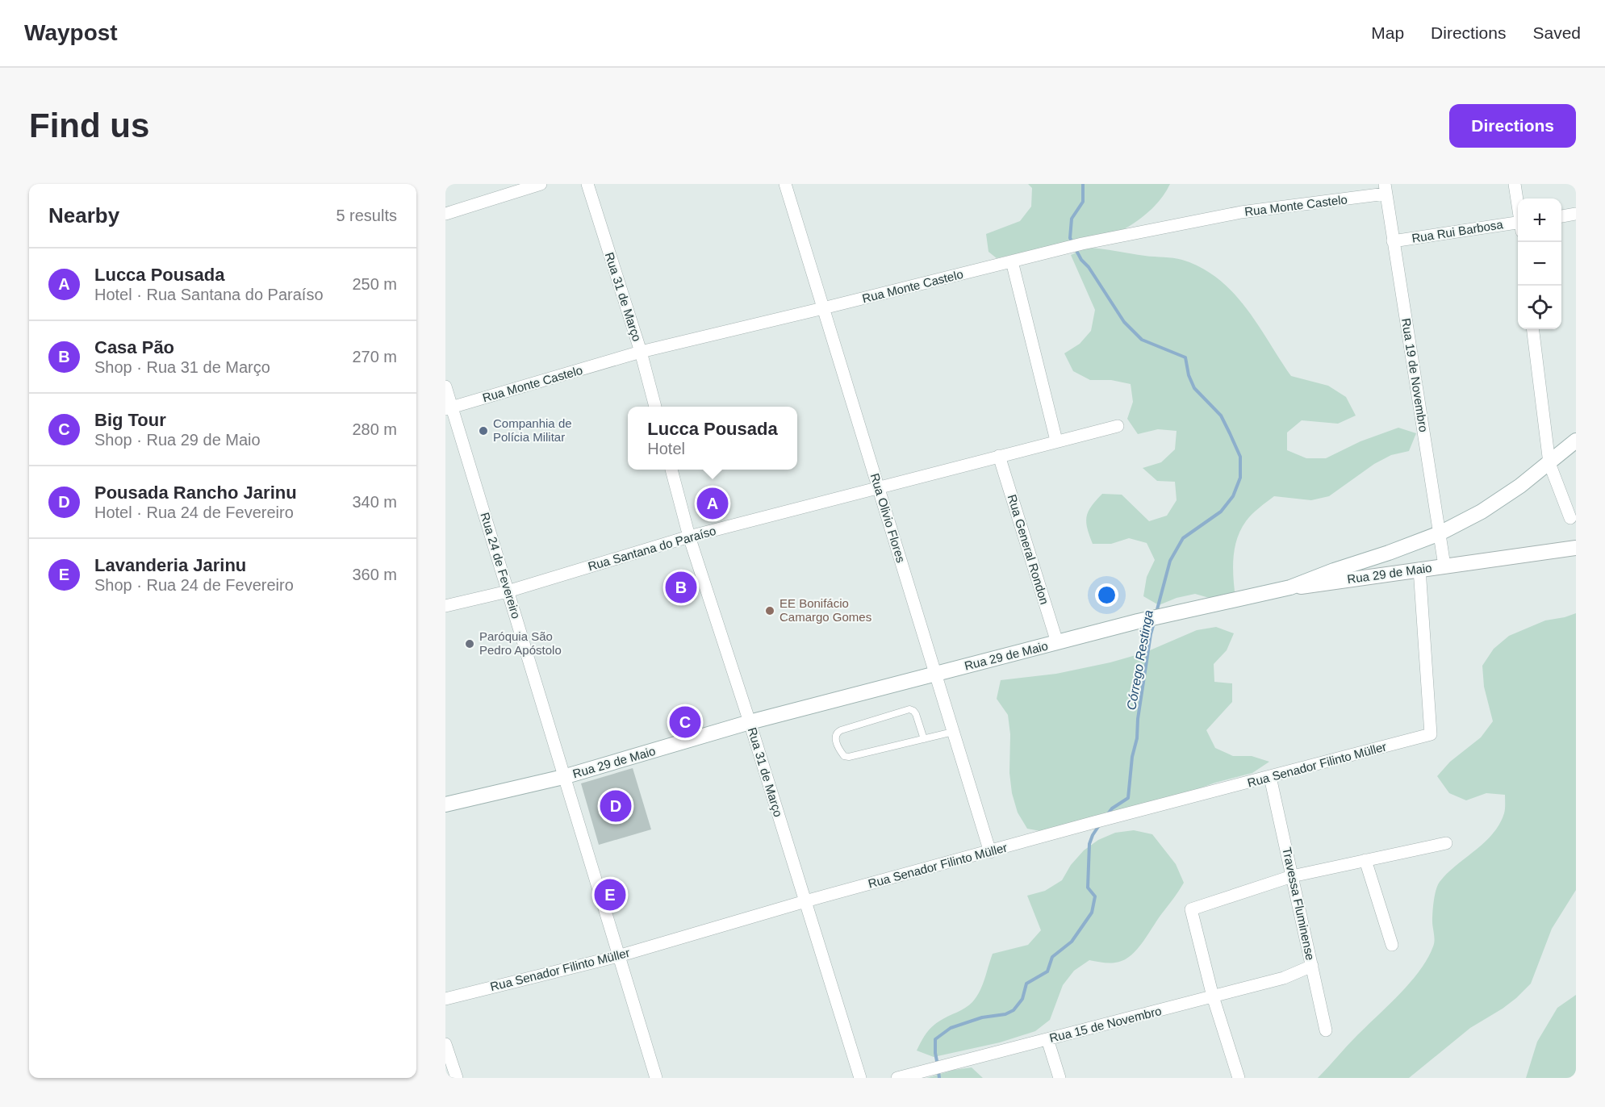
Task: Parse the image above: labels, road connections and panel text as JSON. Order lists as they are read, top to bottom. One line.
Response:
{"streets":{"main road":["Rua 29 de Maio"],"street":["Rua Monte Castelo","Rua Rui Barbosa","Rua 31 de Março","Rua 19 de Novembro","Rua Olivio Flores","Rua Santana do Paraíso","Rua General Rondon","Rua 24 de Fevereiro","Rua Senador Filinto Müller","Travessa Fluminense","Rua 15 de Novembro"]},"crossings":[["Rua Monte Castelo","Rua 31 de Março"],["Rua Monte Castelo","Rua 19 de Novembro"],["Rua Monte Castelo","Rua Olivio Flores"],["Rua Monte Castelo","Rua 24 de Fevereiro"],["Rua Rui Barbosa","Rua 19 de Novembro"],["Rua 31 de Março","Rua Santana do Paraíso"],["Rua 31 de Março","Rua 29 de Maio"],["Rua 31 de Março","Rua Senador Filinto Müller"],["Rua 19 de Novembro","Rua 29 de Maio"],["Rua Olivio Flores","Rua Santana do Paraíso"],["Rua Olivio Flores","Rua 29 de Maio"],["Rua Olivio Flores","Rua Senador Filinto Müller"],["Rua Santana do Paraíso","Rua General Rondon"],["Rua Santana do Paraíso","Rua 24 de Fevereiro"],["Rua General Rondon","Rua 29 de Maio"],["Rua 24 de Fevereiro","Rua 29 de Maio"],["Rua 24 de Fevereiro","Rua Senador Filinto Müller"],["Rua 29 de Maio","Rua Senador Filinto Müller"],["Rua Senador Filinto Müller","Travessa Fluminense"],["Travessa Fluminense","Rua 15 de Novembro"]],"water":["Córrego Restinga"],"places":["Companhia de Polícia Militar","EE Bonifácio Camargo Gomes","Paróquia São Pedro Apóstolo"],"page":{"header":"Waypost","nav":["Map","Directions","Saved"],"buttons":"Directions","title":"Find us","heading":["Nearby","5 results"],"map_buttons":["+","−"],"list":[{"mark":"A","name":"Lucca Pousada","note":"Hotel · Rua Santana do Paraíso","value":"250 m"},{"mark":"B","name":"Casa Pão","note":"Shop · Rua 31 de Março","value":"270 m"},{"mark":"C","name":"Big Tour","note":"Shop · Rua 29 de Maio","value":"280 m"},{"mark":"D","name":"Pousada Rancho Jarinu","note":"Hotel · Rua 24 de Fevereiro","value":"340 m"},{"mark":"E","name":"Lavanderia Jarinu","note":"Shop · Rua 24 de Fevereiro","value":"360 m"}],"popup":["Lucca Pousada","Hotel"],"pins":["A","B","C","D","E"]}}
